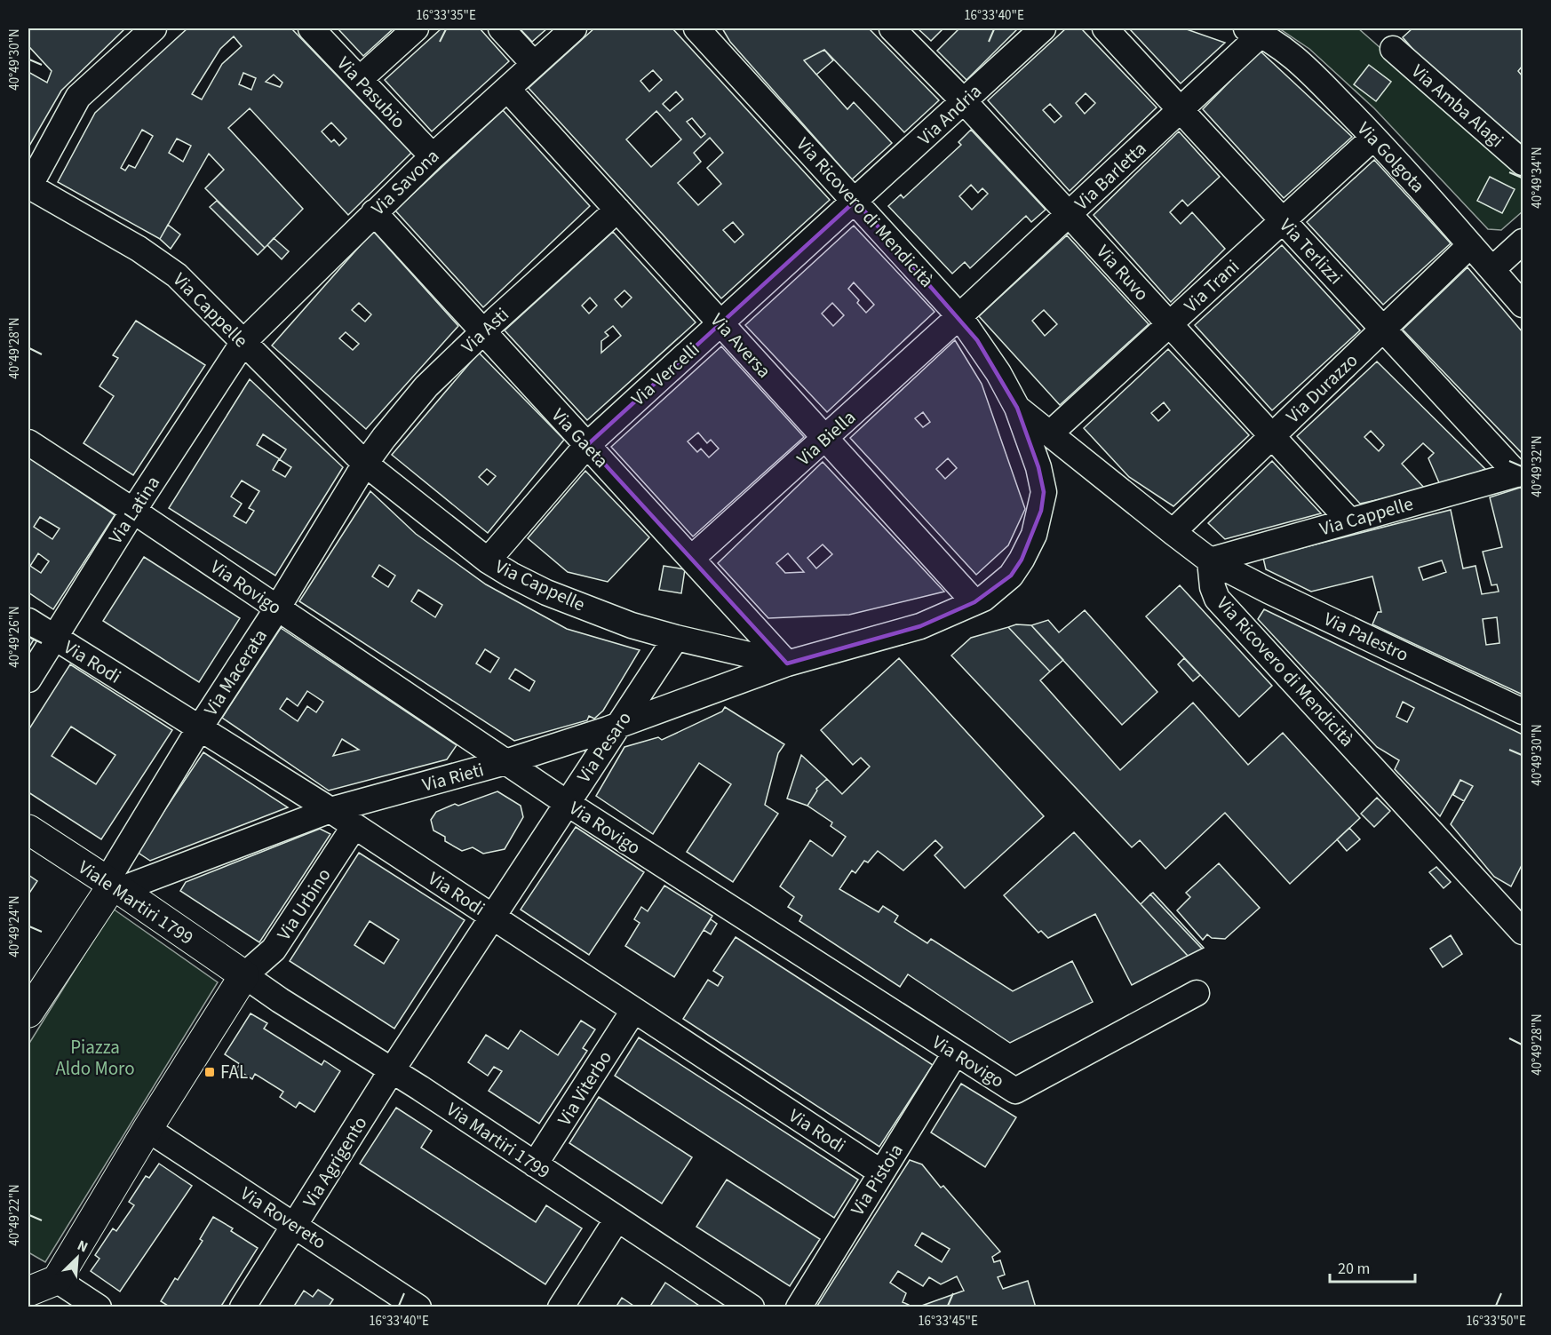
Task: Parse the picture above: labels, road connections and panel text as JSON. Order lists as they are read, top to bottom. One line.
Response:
{"streets":{"street":["Via Pasubio","Via Amba Alagi","Via Andria","Via Golgota","Via Barletta","Via Savona","Via Ricovero di Mendicità","Via Terlizzi","Via Ruvo","Via Trani","Via Cappelle","Via Asti","Via Aversa","Via Vercelli","Via Durazzo","Via Gaeta","Via Biella","Via Latina","Via Rovigo","Via Palestro","Via Rodi","Via Macerata","Via Pesaro","Via Rieti","Viale Martiri 1799","Via Urbino","Via Viterbo","Via Martiri 1799","Via Agrigento","Via Pistoia","Via Rovereto"]},"crossings":[["Via Pasubio","Via Savona"],["Via Andria","Via Ricovero di Mendicità"],["Via Andria","Via Ruvo"],["Via Andria","Via Vercelli"],["Via Golgota","Via Barletta"],["Via Golgota","Via Trani"],["Via Golgota","Via Durazzo"],["Via Barletta","Via Ricovero di Mendicità"],["Via Barletta","Via Terlizzi"],["Via Barletta","Via Ruvo"],["Via Barletta","Via Biella"],["Via Savona","Via Cappelle"],["Via Savona","Via Aversa"],["Via Savona","Via Gaeta"],["Via Savona","Via Latina"],["Via Ricovero di Mendicità","Via Trani"],["Via Ricovero di Mendicità","Via Cappelle"],["Via Ricovero di Mendicità","Via Vercelli"],["Via Ricovero di Mendicità","Via Durazzo"],["Via Ricovero di Mendicità","Via Biella"],["Via Ricovero di Mendicità","Via Palestro"],["Via Terlizzi","Via Trani"],["Via Terlizzi","Via Cappelle"],["Via Terlizzi","Via Durazzo"],["Via Ruvo","Via Trani"],["Via Ruvo","Via Cappelle"],["Via Ruvo","Via Durazzo"],["Via Trani","Via Cappelle"],["Via Cappelle","Via Asti"],["Via Cappelle","Via Aversa"],["Via Cappelle","Via Vercelli"],["Via Cappelle","Via Gaeta"],["Via Cappelle","Via Latina"],["Via Cappelle","Via Palestro"],["Via Cappelle","Via Macerata"],["Via Cappelle","Via Pesaro"],["Via Cappelle","Via Rieti"],["Via Asti","Via Aversa"],["Via Asti","Via Gaeta"],["Via Asti","Via Macerata"],["Via Aversa","Via Vercelli"],["Via Aversa","Via Biella"],["Via Vercelli","Via Gaeta"],["Via Gaeta","Via Biella"],["Via Gaeta","Via Rieti"],["Via Latina","Via Rovigo"],["Via Latina","Via Rodi"],["Via Rovigo","Via Macerata"],["Via Rovigo","Via Pesaro"],["Via Rovigo","Via Rieti"],["Via Rovigo","Via Pistoia"],["Via Rodi","Via Macerata"],["Via Rodi","Via Pesaro"],["Via Rodi","Via Rieti"],["Via Rodi","Via Urbino"],["Via Rodi","Via Viterbo"],["Via Rodi","Via Pistoia"],["Via Macerata","Via Rieti"],["Via Macerata","Viale Martiri 1799"],["Via Pesaro","Via Rieti"],["Via Pesaro","Via Martiri 1799"],["Via Pesaro","Via Agrigento"],["Via Rieti","Viale Martiri 1799"],["Viale Martiri 1799","Via Urbino"],["Viale Martiri 1799","Via Martiri 1799"],["Via Urbino","Via Martiri 1799"],["Via Viterbo","Via Martiri 1799"],["Via Martiri 1799","Via Agrigento"],["Via Agrigento","Via Rovereto"]],"parks":["Piazza Aldo Moro"],"places":{"transit":["FAL"]},"scale_bar":"20 m","north":"top right","coordinates":["16°33'35\"E","16°33'40\"E","40°49'30\"N","40°49'34\"N","40°49'28\"N","40°49'32\"N","40°49'26\"N","40°49'24\"N","40°49'22\"N","16°33'45\"E","16°33'50\"E"]}
